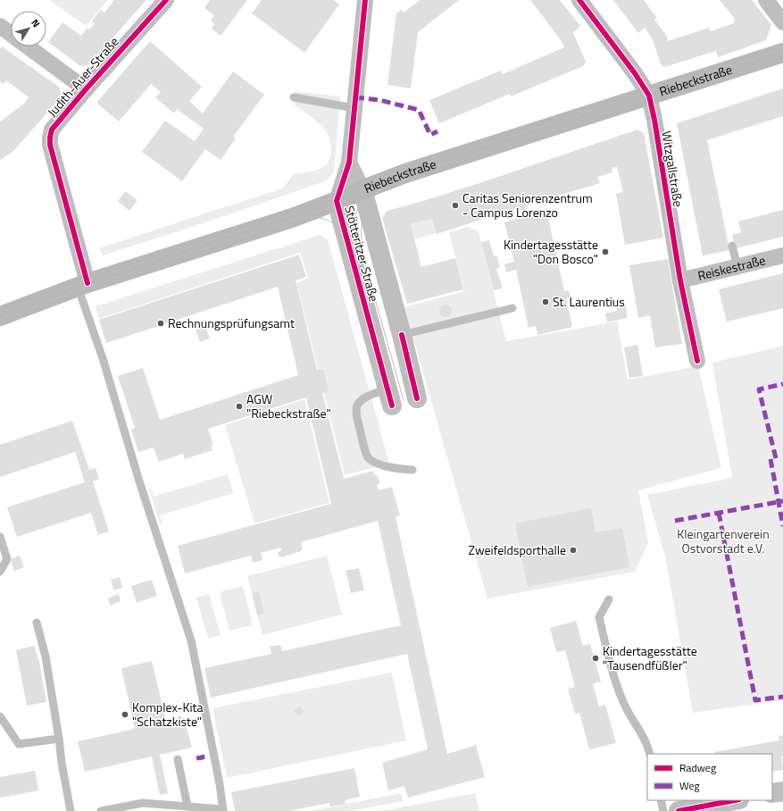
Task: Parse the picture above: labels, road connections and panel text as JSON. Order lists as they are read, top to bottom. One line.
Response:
{"streets":{"main road":["Riebeckstraße"],"street":["Judith-Auer-Straße","Witzgallstraße","Stötteritzer Straße","Reiskestraße"]},"crossings":[["Judith-Auer-Straße","Riebeckstraße"],["Riebeckstraße","Witzgallstraße"],["Riebeckstraße","Stötteritzer Straße"],["Witzgallstraße","Reiskestraße"]],"parks":["Kleingartenverein Ostvorstadt e.V."],"places":["Caritas Seniorenzentrum - Campus Lorenzo","Kindertagesstätte \"Don Bosco\"","St. Laurentius","Rechnungsprüfungsamt","AGW \"Riebeckstraße\"","Zweifeldsporthalle","Kindertagesstätte \"Tausendfüßler\"","Komplex-Kita \"Schatzkiste\""],"legend":["Radweg","Weg"],"north":"top right"}
